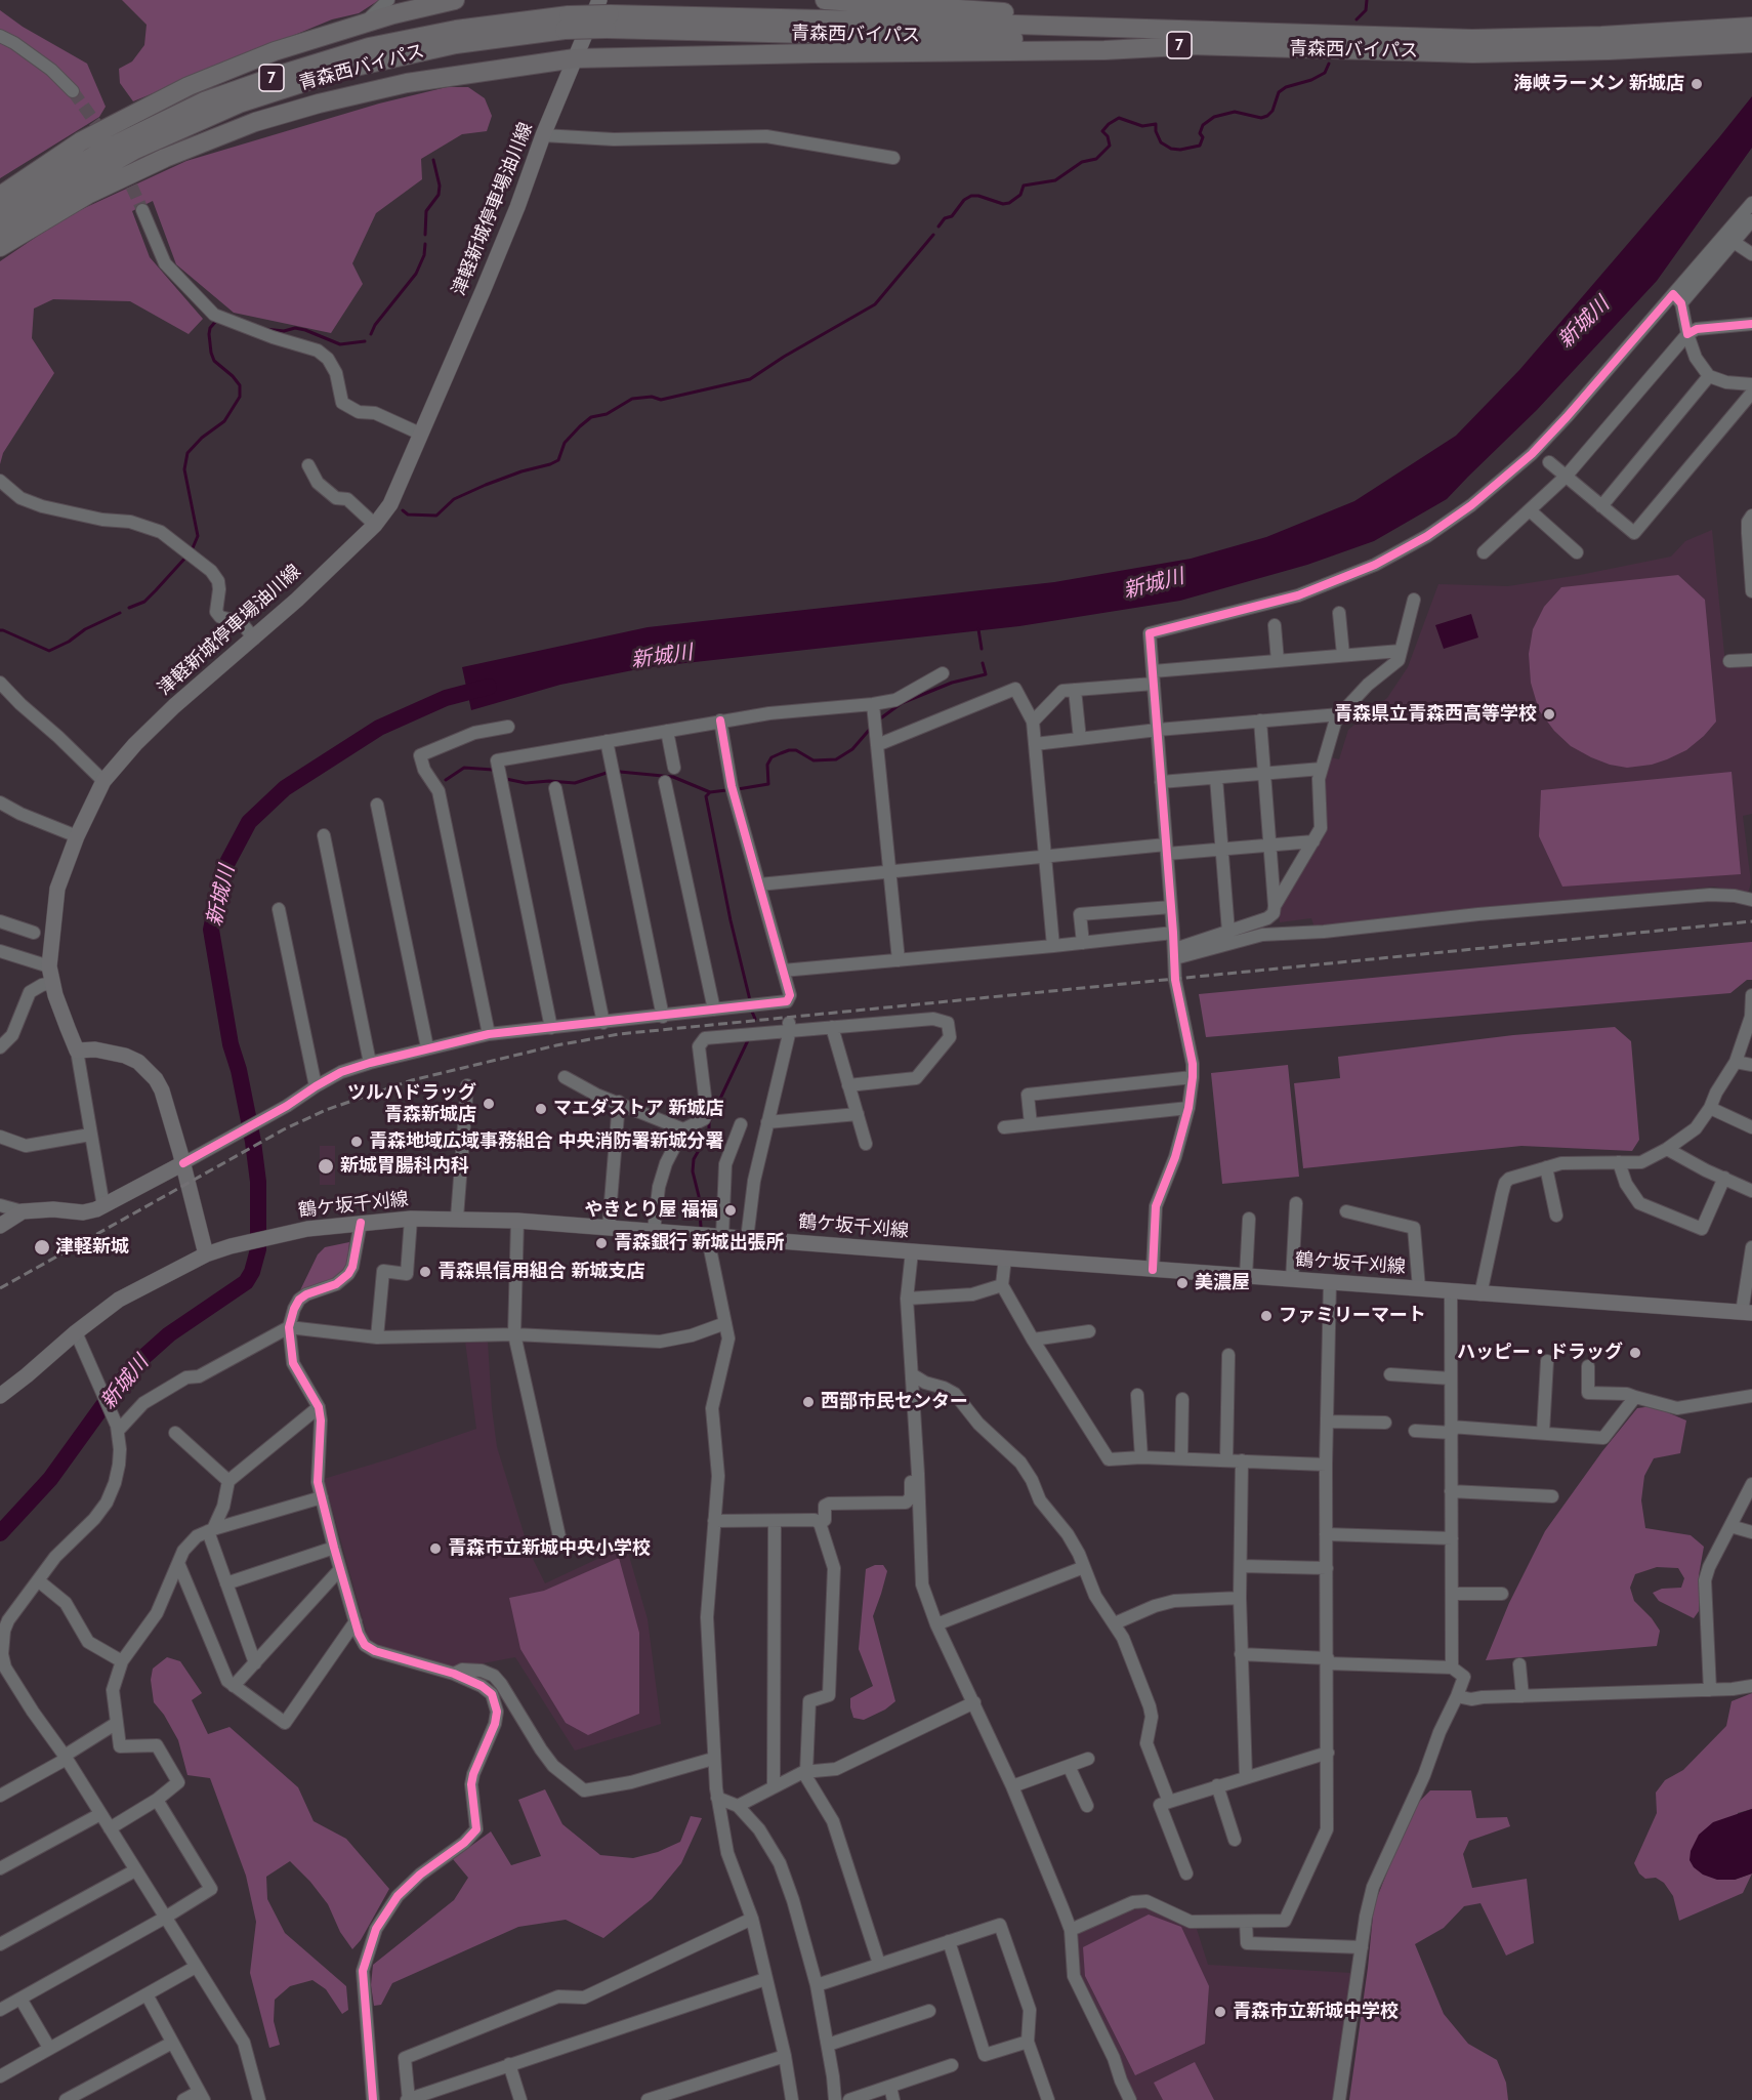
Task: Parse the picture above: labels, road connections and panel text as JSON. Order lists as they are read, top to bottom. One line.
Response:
{"streets":{"highway":["青森西バイパス","7"],"main road":["津軽新城停車場油川線","鶴ケ坂千刈線"]},"crossings":[["青森西バイパス","津軽新城停車場油川線"]],"water":["新城川"],"places":["海峡ラーメン 新城店","青森県立青森西高等学校","ツルハドラッグ 青森新城店","マエダストア 新城店","青森地域広域事務組合 中央消防署新城分署","新城胃腸科内科","やきとり屋 福福","青森銀行 新城出張所","津軽新城","青森県信用組合 新城支店","美濃屋","ファミリーマート","ハッピー・ドラッグ","西部市民センター","青森市立新城中央小学校","青森市立新城中学校"]}
